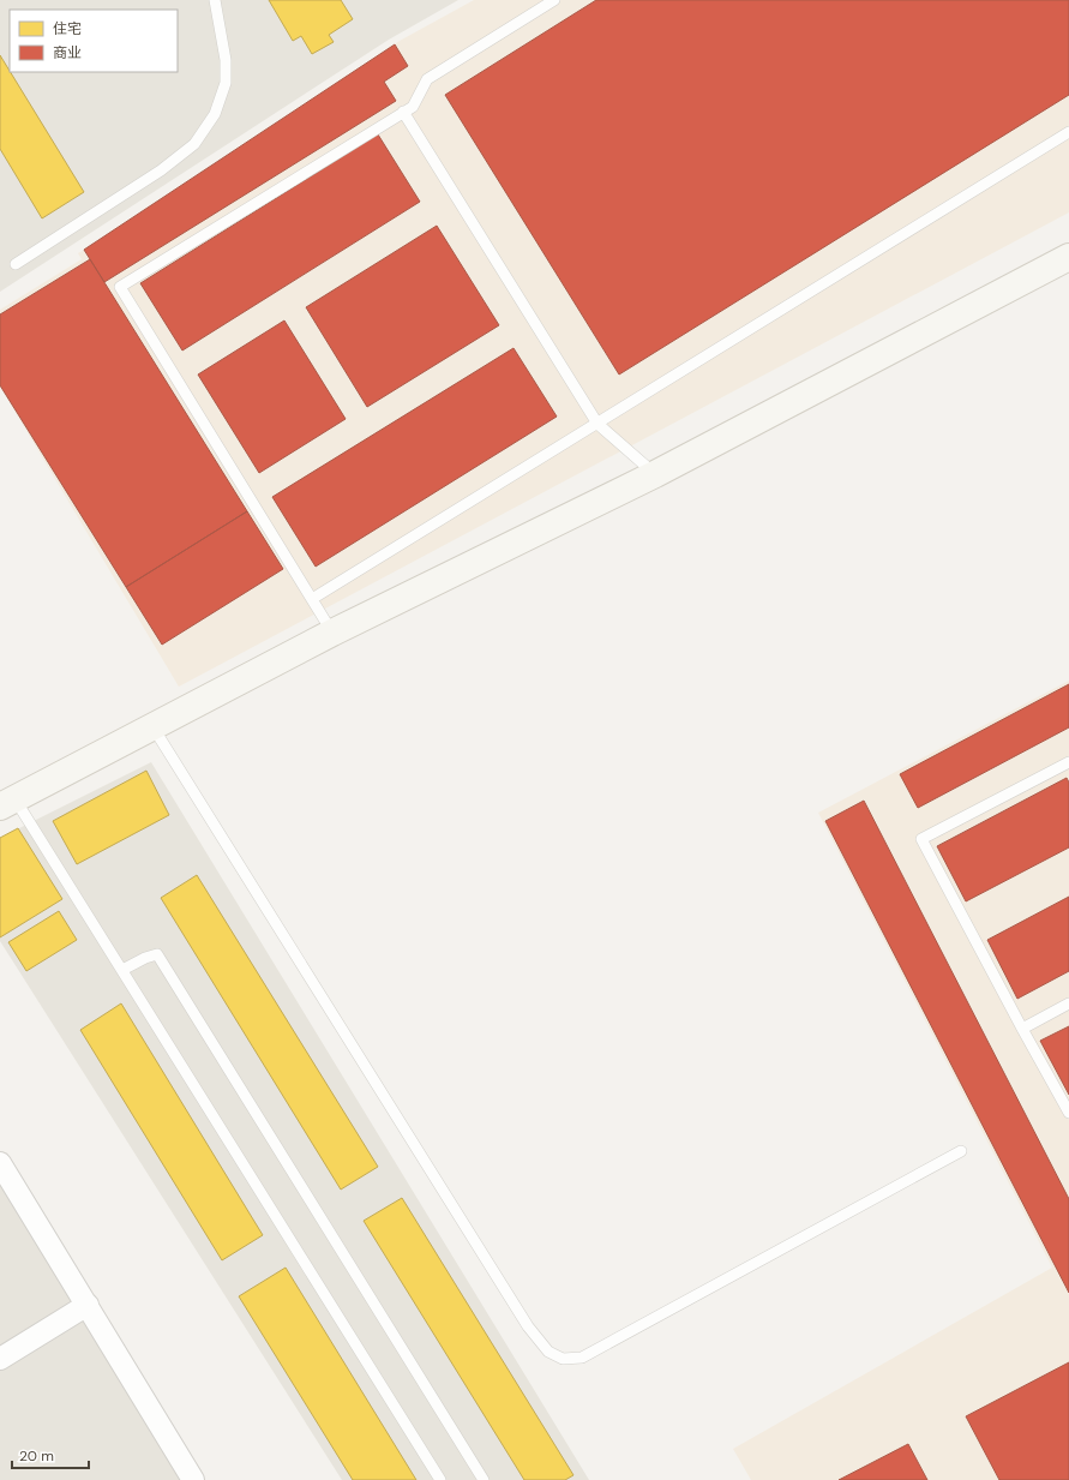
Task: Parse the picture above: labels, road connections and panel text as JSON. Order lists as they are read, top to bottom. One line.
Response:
{"legend":["住宅","商业"],"scale_bar":"20 m"}
